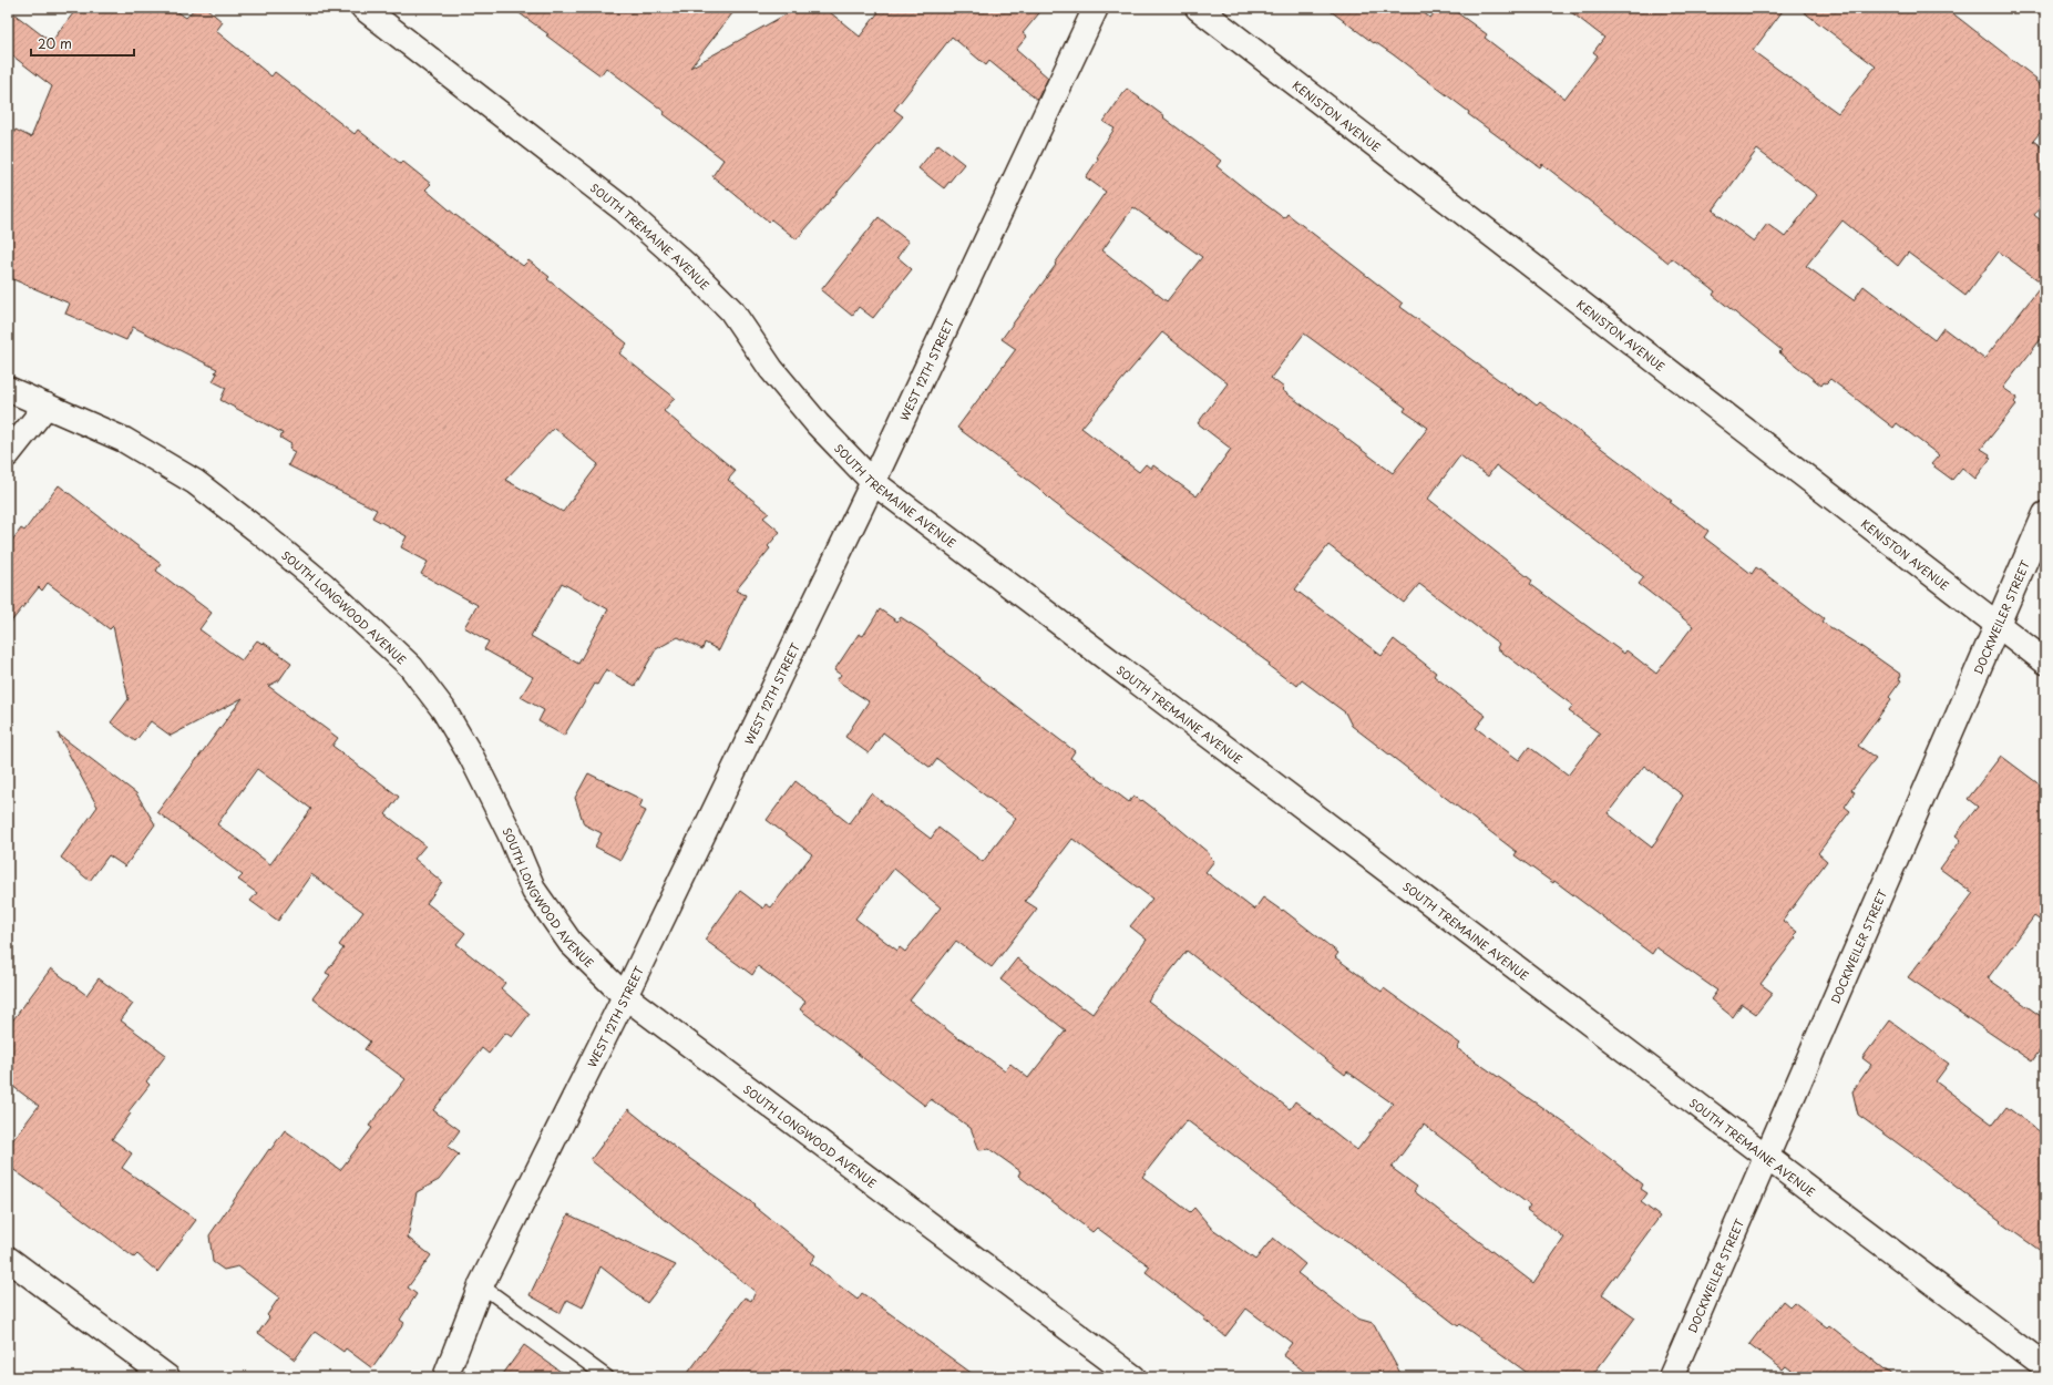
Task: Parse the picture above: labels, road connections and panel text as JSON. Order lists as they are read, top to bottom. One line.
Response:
{"streets":{"street":["KENISTON AVENUE","SOUTH TREMAINE AVENUE","WEST 12TH STREET","SOUTH LONGWOOD AVENUE","DOCKWEILER STREET"]},"crossings":[["KENISTON AVENUE","DOCKWEILER STREET"],["SOUTH TREMAINE AVENUE","WEST 12TH STREET"],["SOUTH TREMAINE AVENUE","DOCKWEILER STREET"],["WEST 12TH STREET","SOUTH LONGWOOD AVENUE"]],"scale_bar":"20 m"}
